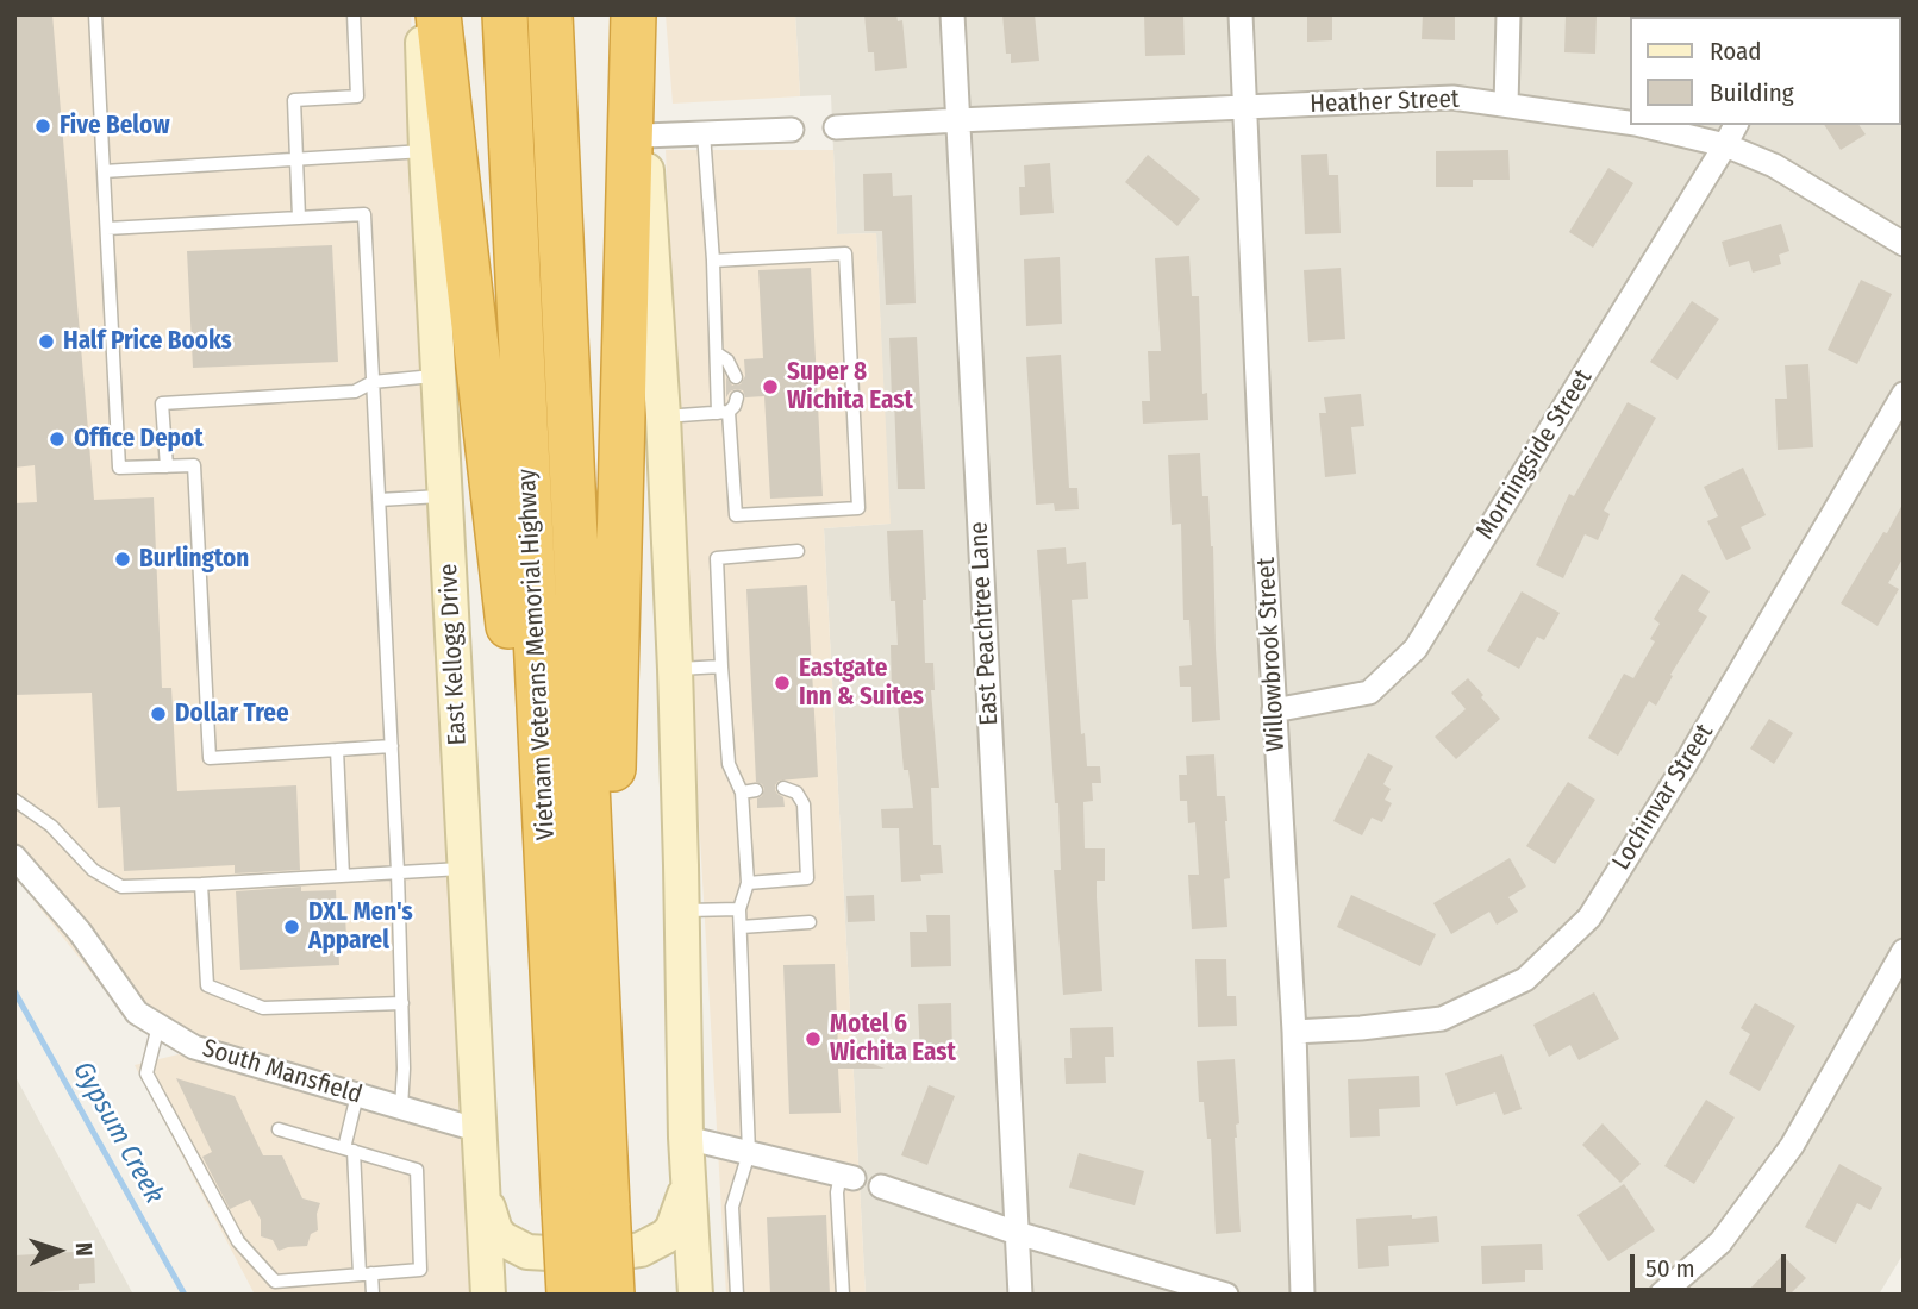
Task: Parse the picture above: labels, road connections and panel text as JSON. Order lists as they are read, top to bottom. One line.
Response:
{"streets":{"highway":["Vietnam Veterans Memorial Highway"],"main road":["East Kellogg Drive"],"street":["Heather Street","Morningside Street","East Peachtree Lane","Willowbrook Street","Lochinvar Street","South Mansfield"]},"crossings":[["Heather Street","Morningside Street"],["Heather Street","East Peachtree Lane"],["Heather Street","Willowbrook Street"],["Morningside Street","Willowbrook Street"],["East Kellogg Drive","South Mansfield"],["Willowbrook Street","Lochinvar Street"]],"water":["Gypsum Creek"],"places":["Five Below","Half Price Books","Super 8 Wichita East","Office Depot","Burlington","Eastgate Inn & Suites","Dollar Tree","DXL Men's Apparel","Motel 6 Wichita East"],"legend":["Road","Building"],"scale_bar":"50 m","north":"right"}
